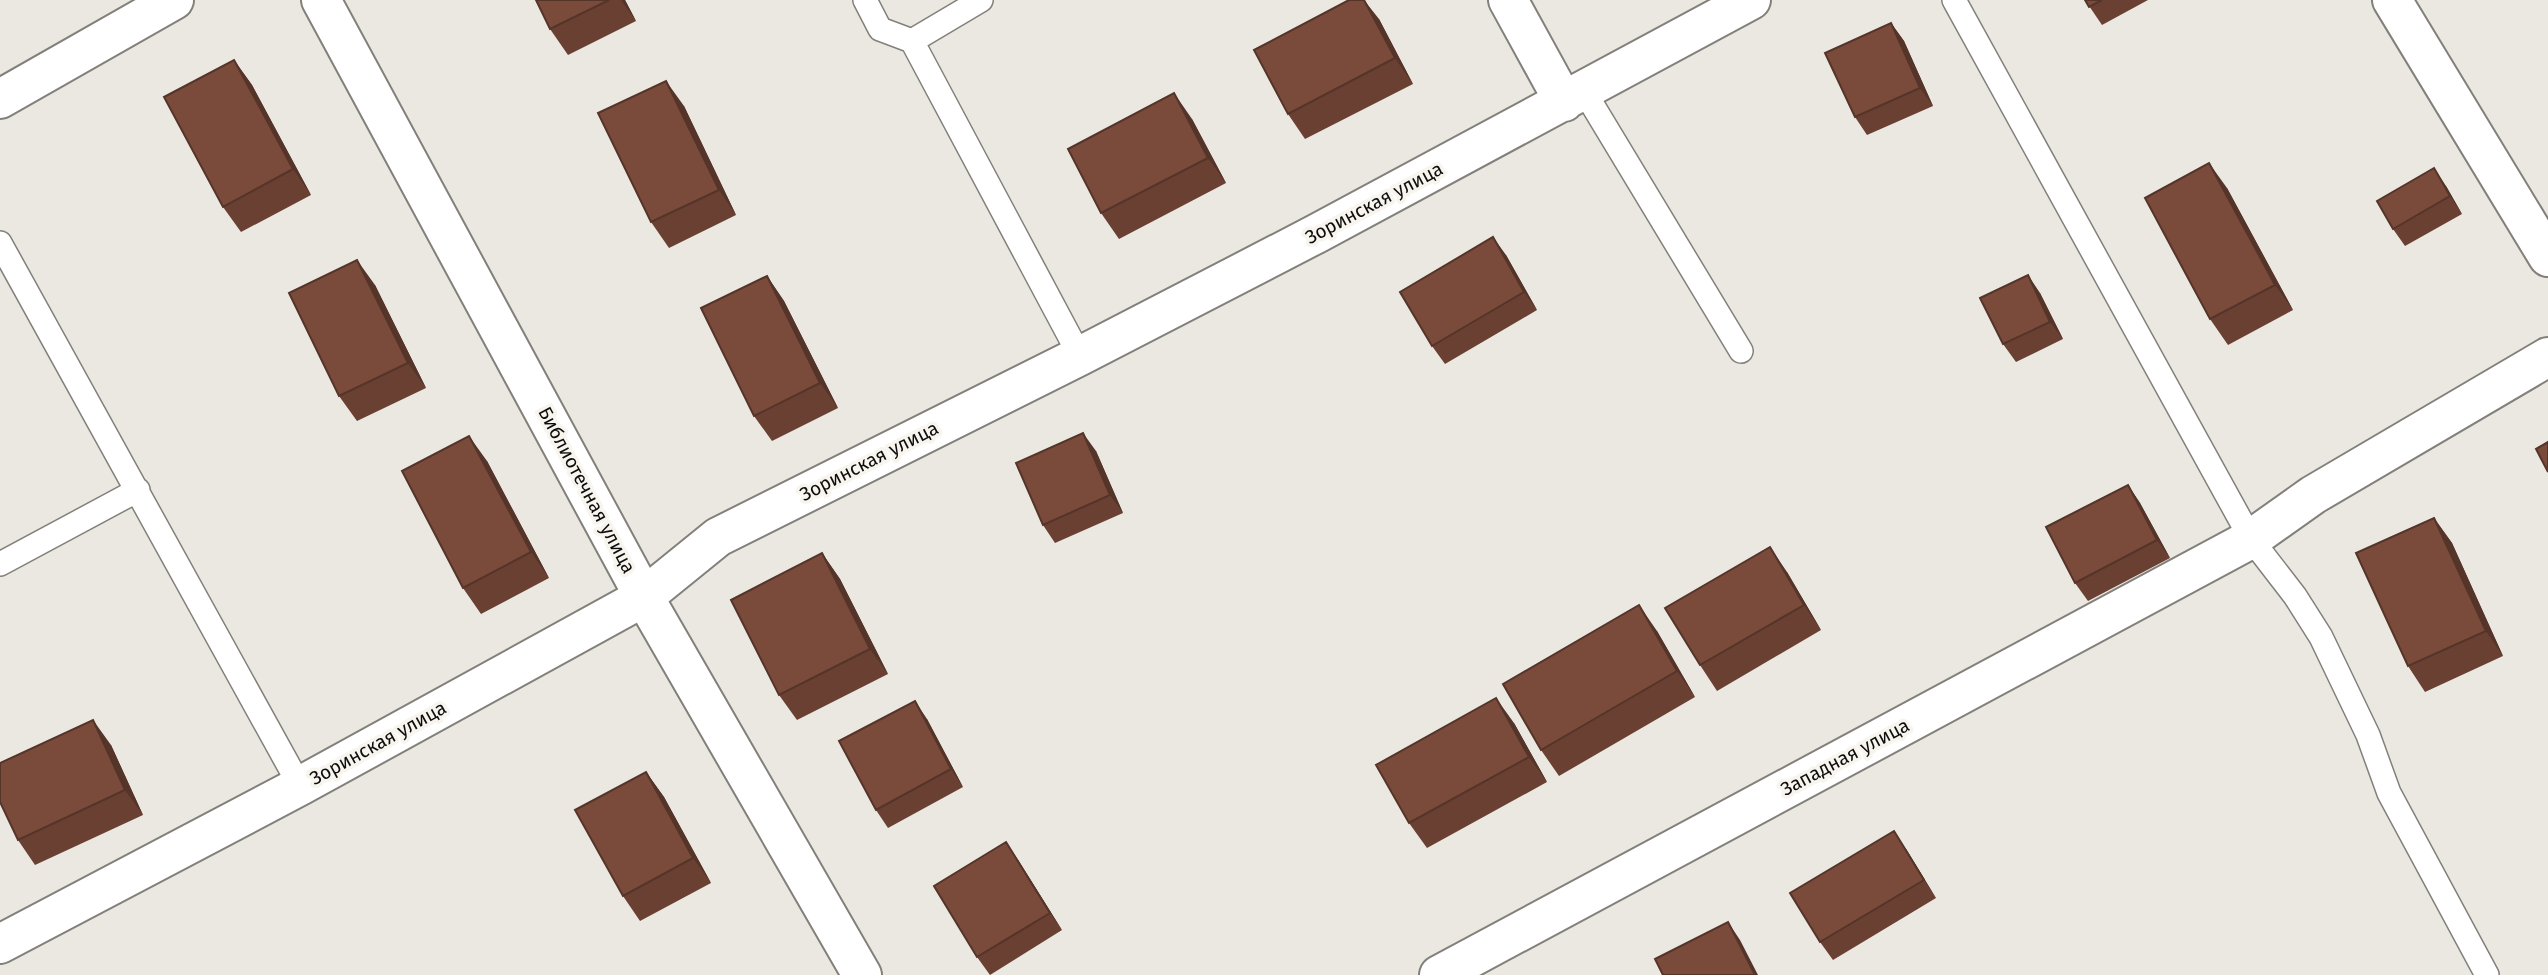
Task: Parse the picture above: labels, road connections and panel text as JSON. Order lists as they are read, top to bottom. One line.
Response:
{"streets":{"street":["Зоринская улица","Библиотечная улица","Западная улица"]},"crossings":[["Зоринская улица","Библиотечная улица"]]}
